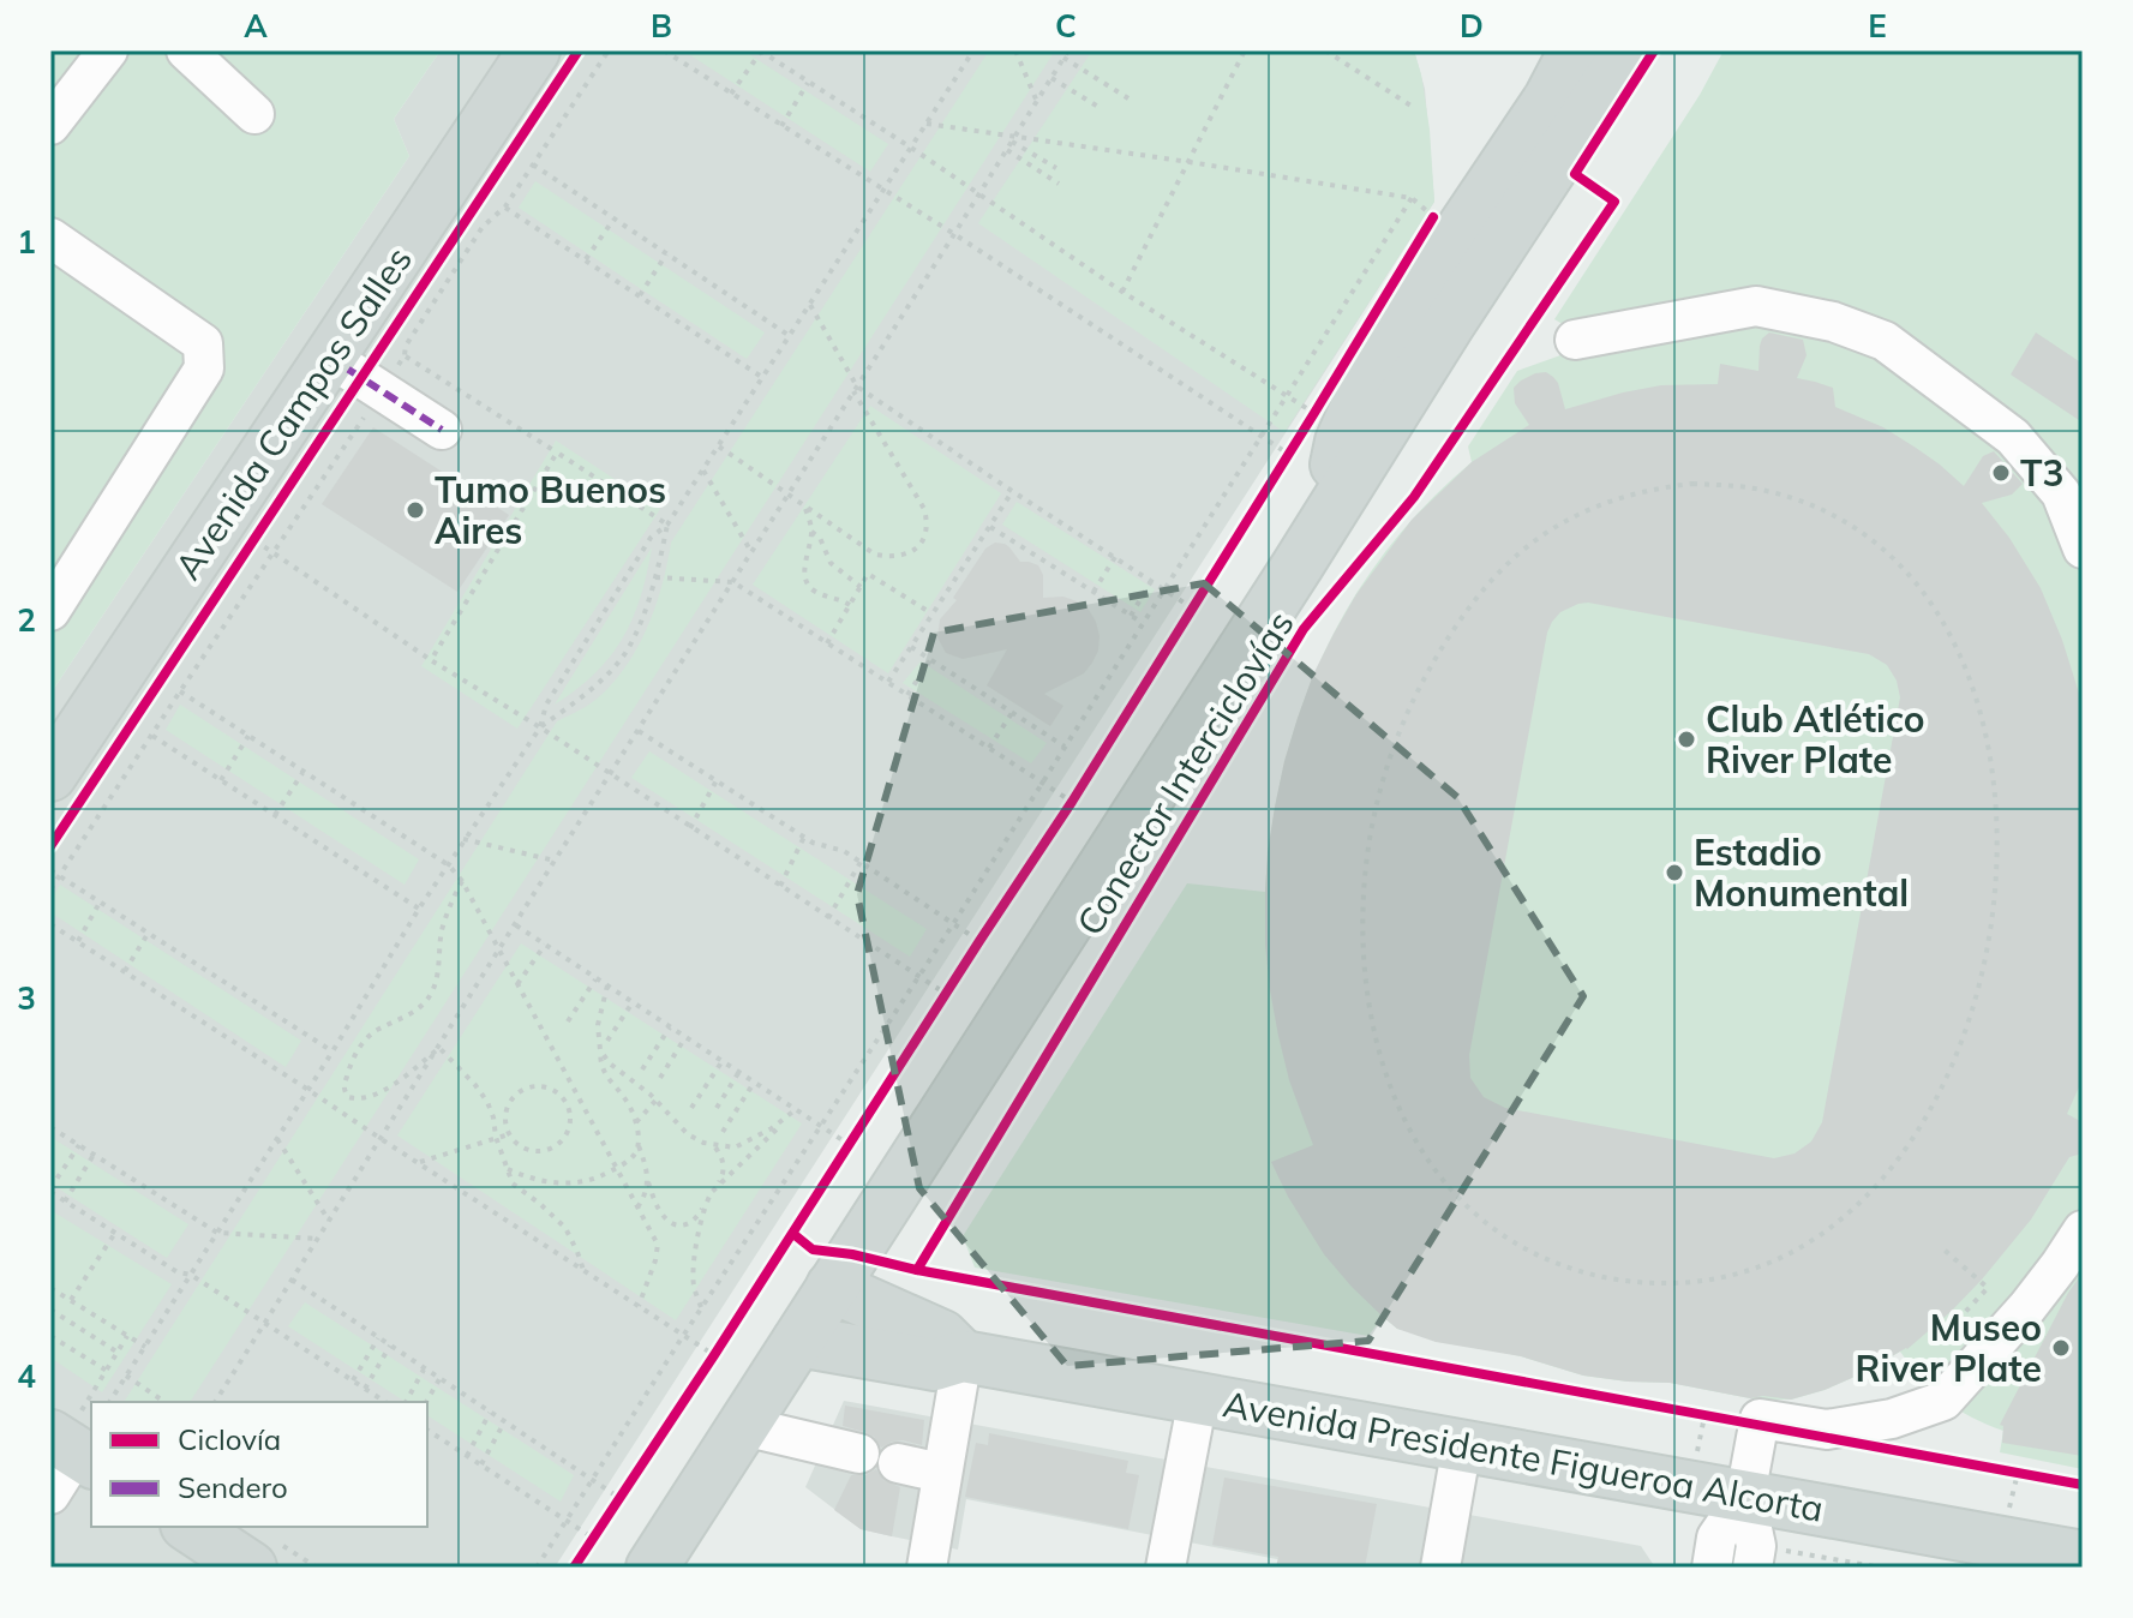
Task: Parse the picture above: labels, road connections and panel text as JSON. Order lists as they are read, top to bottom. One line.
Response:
{"streets":{"main road":["Avenida Campos Salles","Avenida Presidente Figueroa Alcorta"],"cycle path":["Conector Interciclovías"]},"places":["T3","Tumo Buenos Aires","Club Atlético River Plate","Estadio Monumental","Museo River Plate"],"legend":["Ciclovía","Sendero"],"grid":{"columns":["A","B","C","D","E"],"rows":["1","2","3","4"]}}
